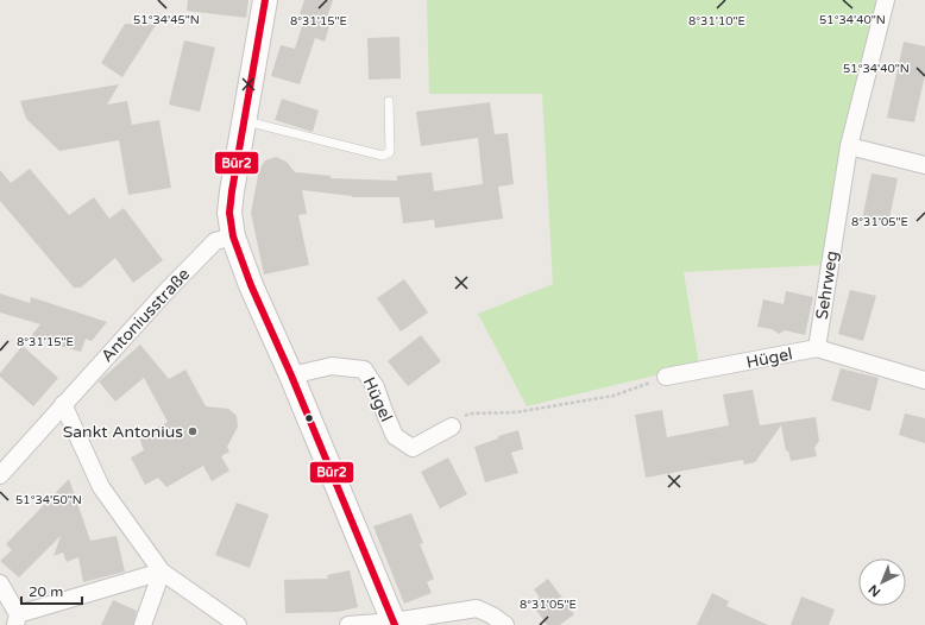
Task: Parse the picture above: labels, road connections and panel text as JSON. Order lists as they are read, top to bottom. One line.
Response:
{"streets":{"street":["Sehrweg","Antoniusstraße","Hügel"]},"crossings":[["Sehrweg","Hügel"]],"places":["Sankt Antonius"],"lines":["transit line Bür2"],"scale_bar":"20 m","north":"bottom left","coordinates":["51°34'40\"N","51°34'45\"N","8°31'15\"E","8°31'10\"E","8°31'05\"E","51°34'50\"N"]}
